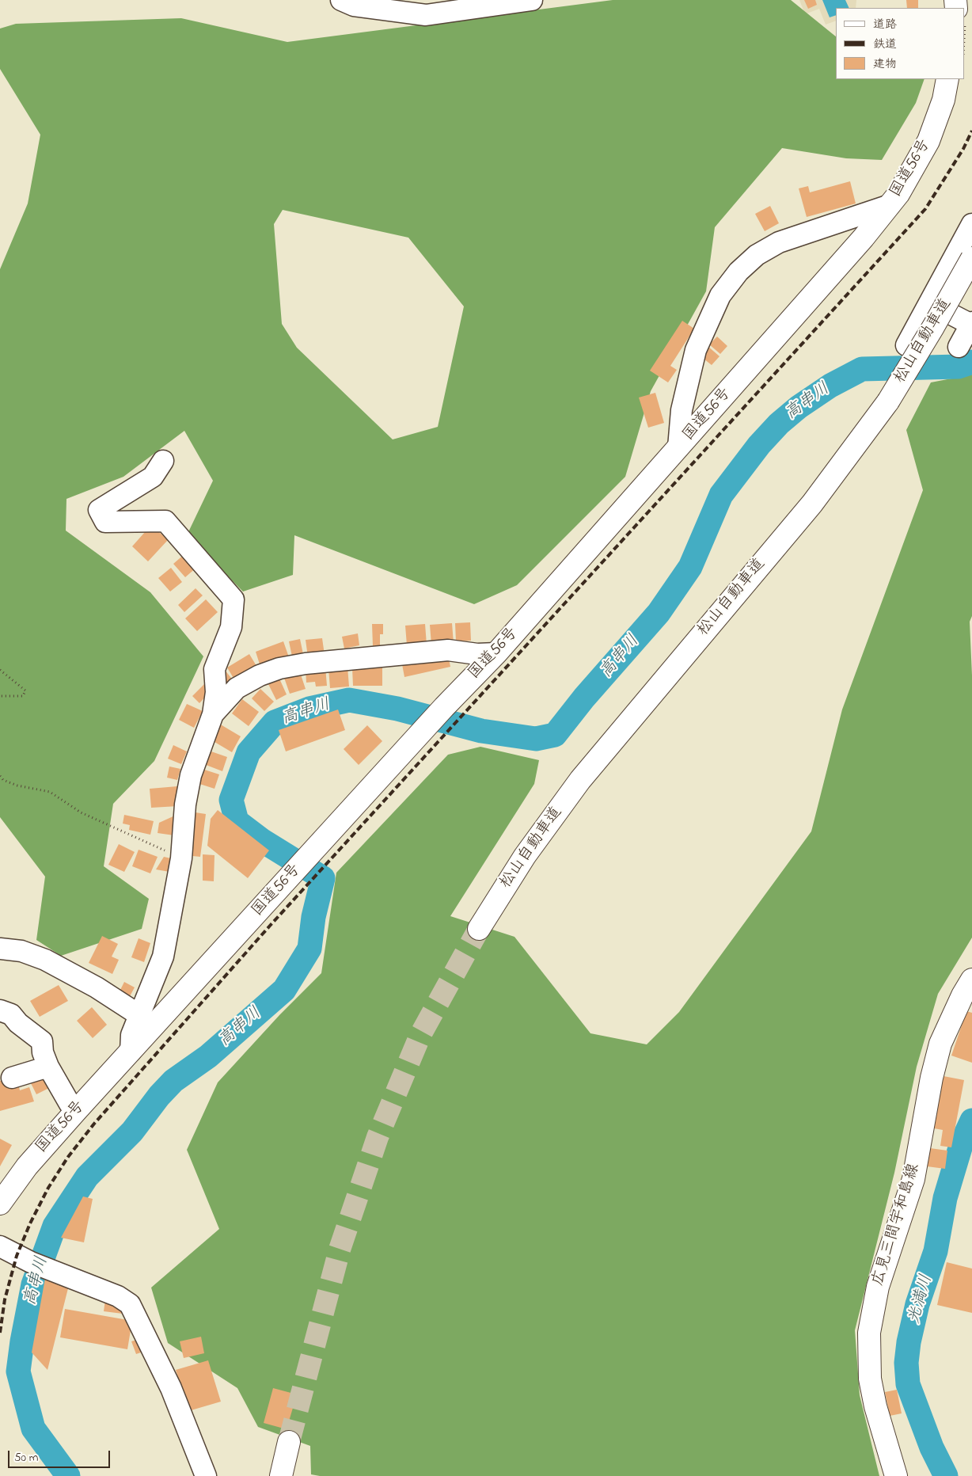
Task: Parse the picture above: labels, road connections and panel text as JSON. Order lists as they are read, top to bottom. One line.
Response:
{"streets":{"main road":["国道56号","松山自動車道","広見三間宇和島線"]},"water":["高串川","光満川"],"legend":["道路","鉄道","建物"],"scale_bar":"50 m"}
